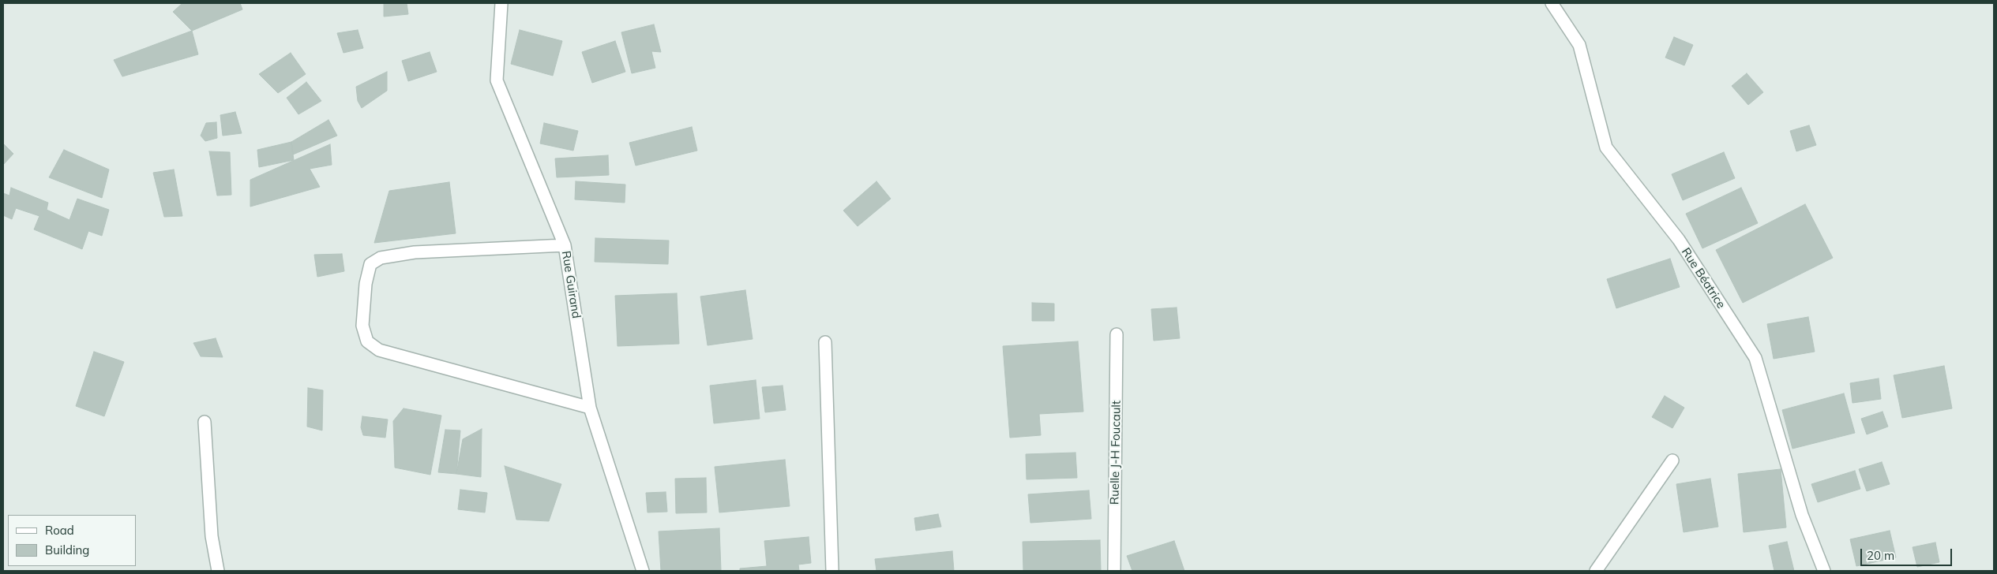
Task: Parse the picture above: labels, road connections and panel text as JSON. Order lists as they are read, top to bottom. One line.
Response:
{"streets":{"street":["Rue Béatrice","Rue Guirand","Ruelle J-H Foucault"]},"legend":["Road","Building"],"scale_bar":"20 m"}
